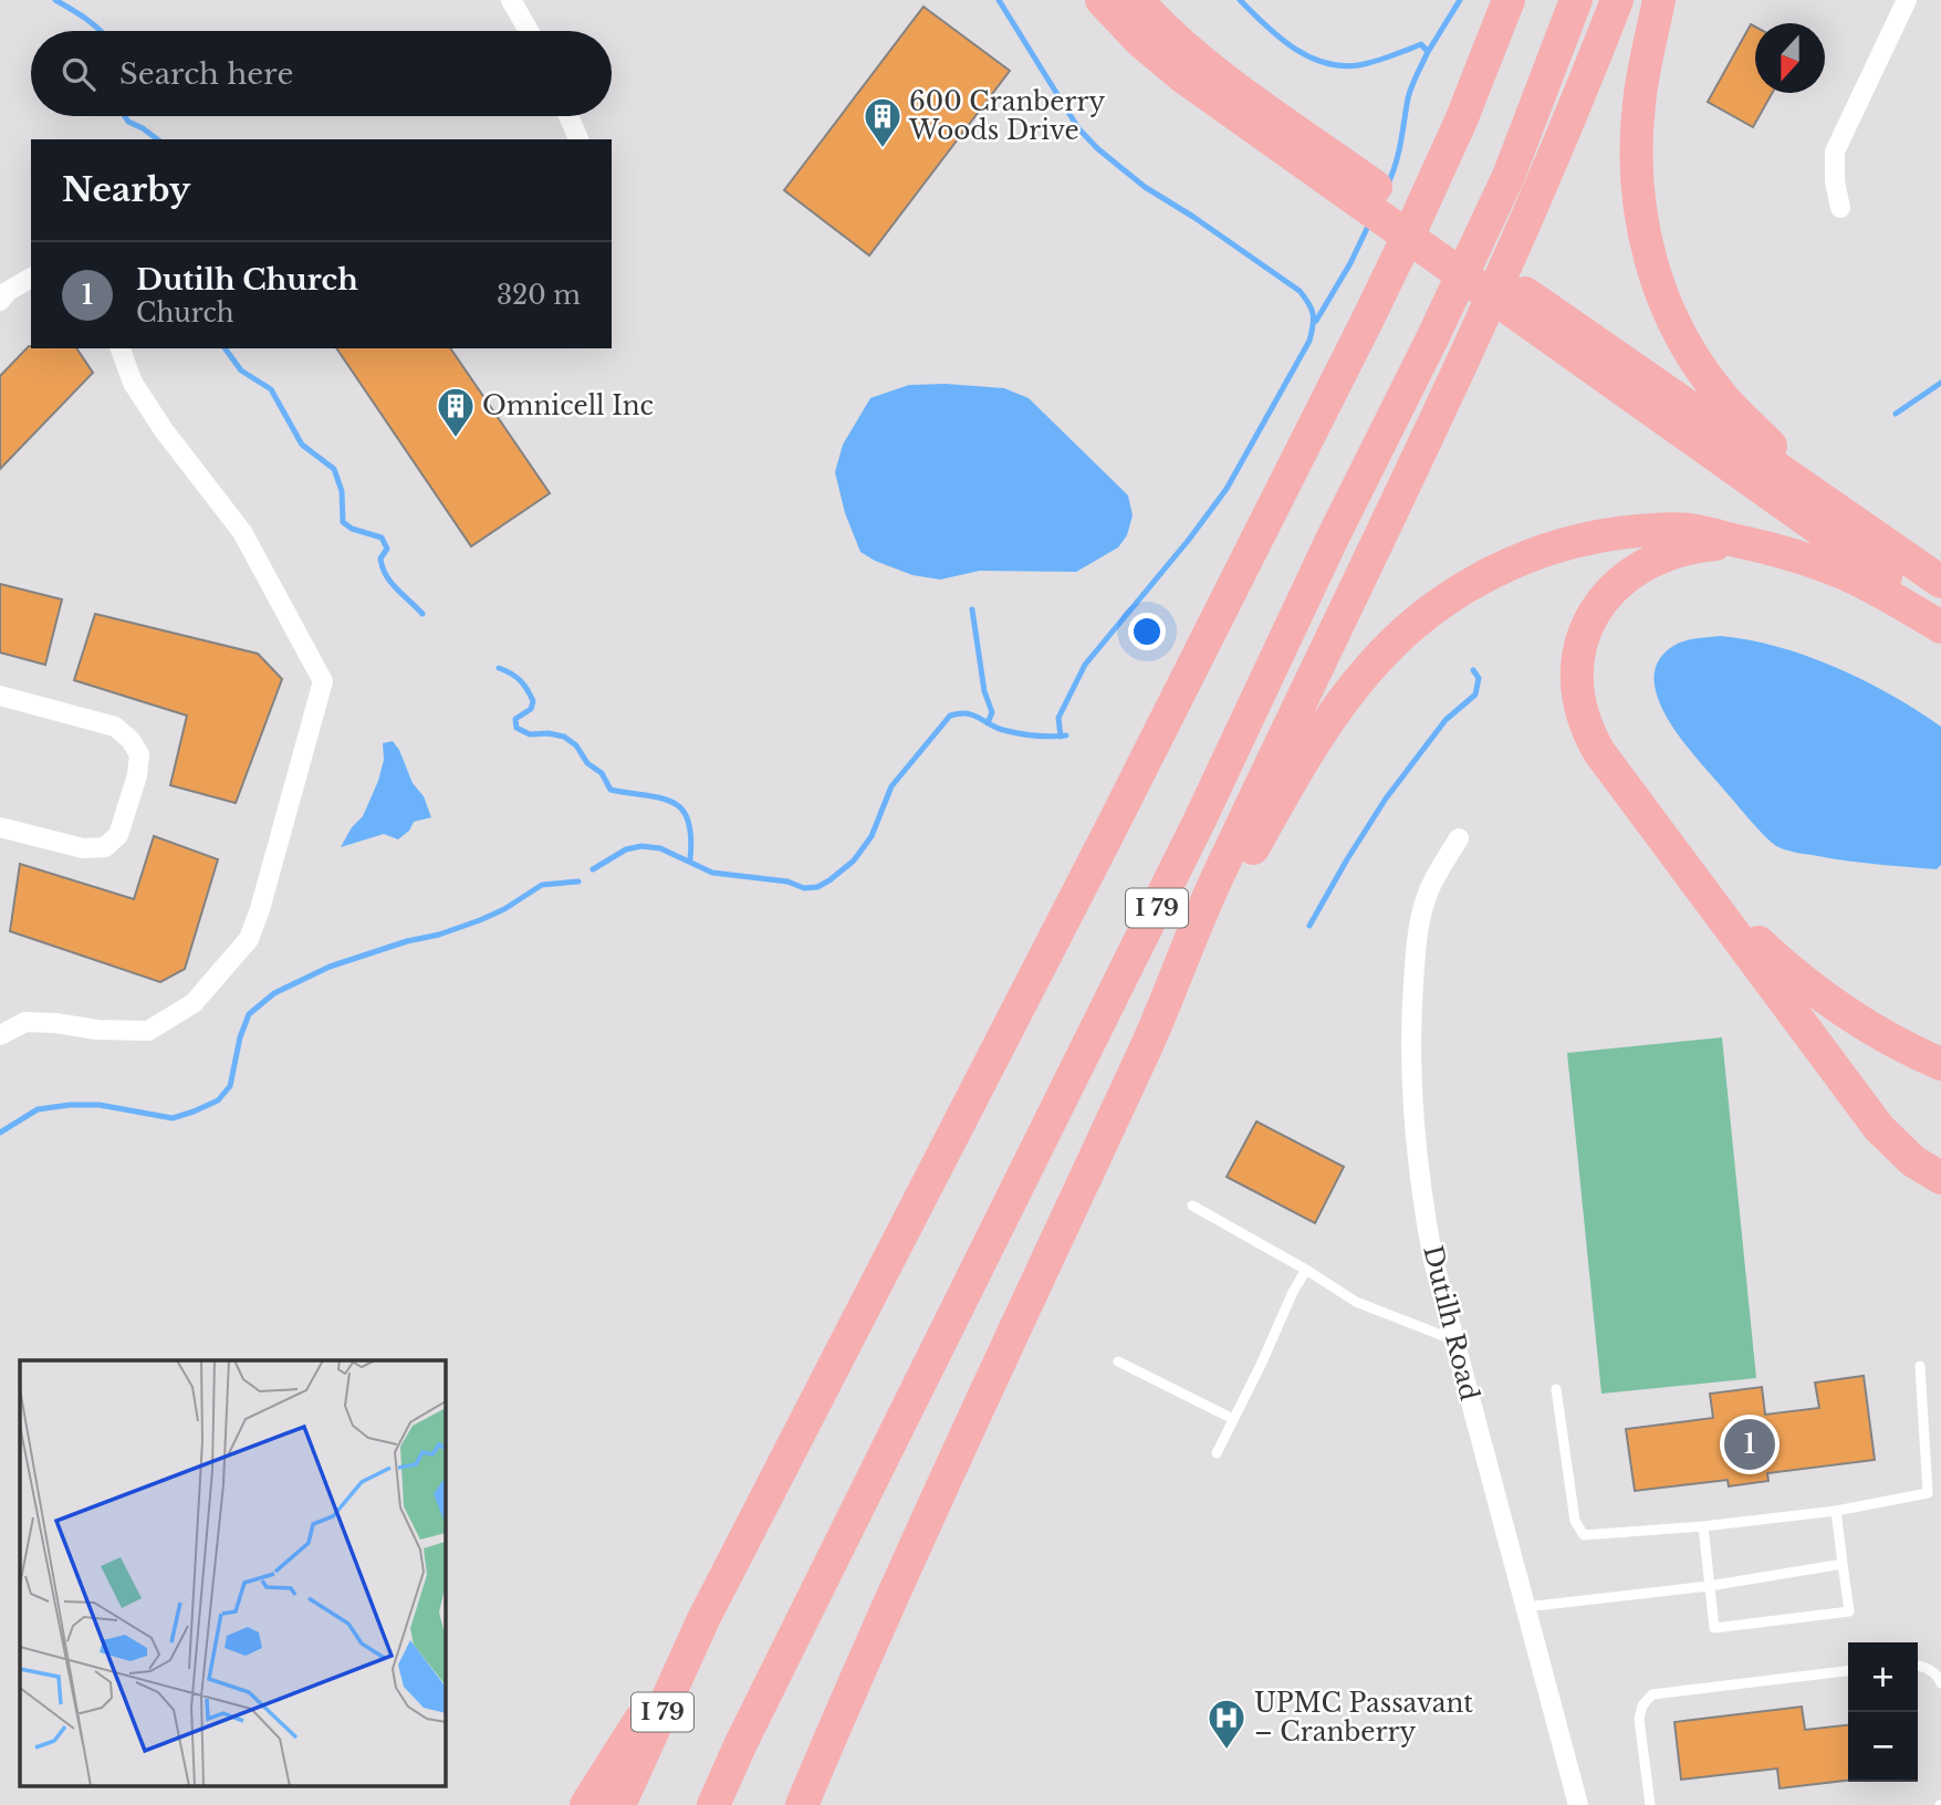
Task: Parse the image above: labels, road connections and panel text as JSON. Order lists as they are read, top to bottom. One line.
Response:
{"streets":{"highway":["I 79"],"street":["Dutilh Road"]},"places":{"building":["600 Cranberry Woods Drive","Omnicell Inc"],"hospital":["UPMC Passavant – Cranberry"]},"north":"bottom","page":{"search":"Search here","heading":"Nearby","list":[{"mark":"1","name":"Dutilh Church","note":"Church","value":"320 m"}],"pins":"1","map_buttons":["+","−"]}}
